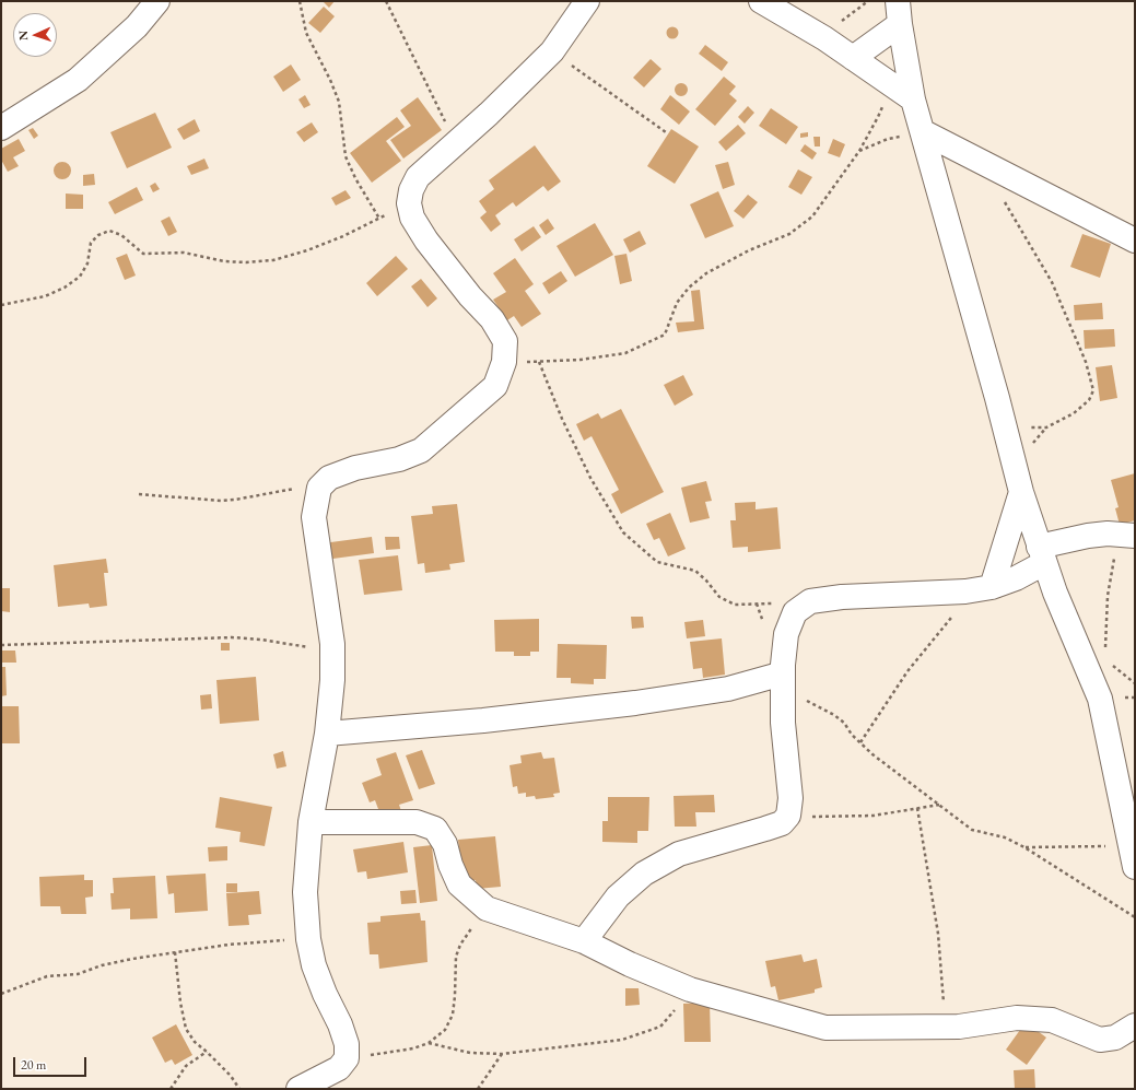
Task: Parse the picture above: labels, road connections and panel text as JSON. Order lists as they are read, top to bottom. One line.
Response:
{"scale_bar":"20 m","north":"left"}
